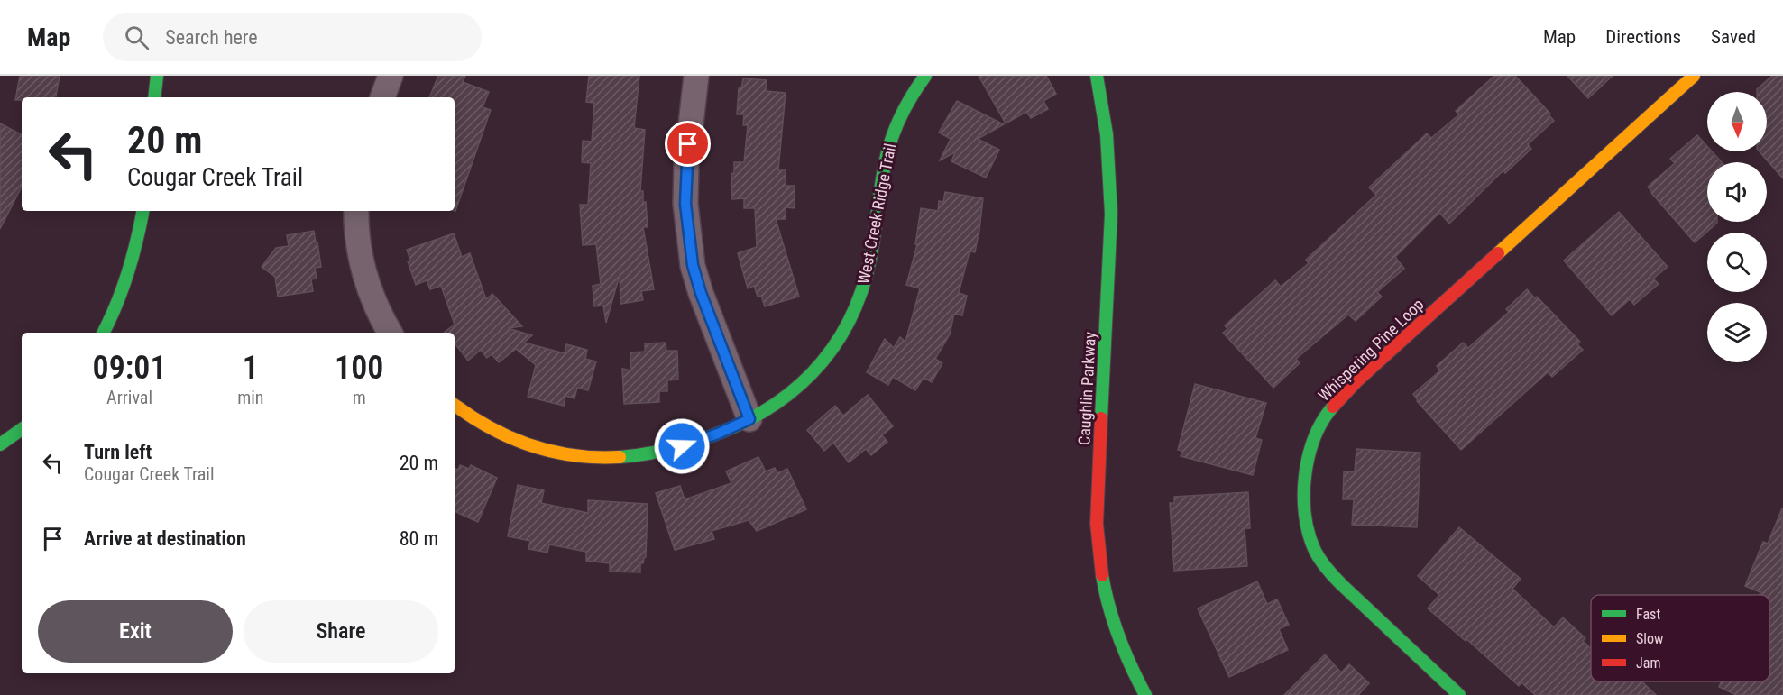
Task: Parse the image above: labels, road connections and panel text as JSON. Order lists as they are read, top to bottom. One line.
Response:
{"streets":{"street":["West Creek Ridge Trail","Whispering Pine Loop","Caughlin Parkway"]},"legend":["Fast","Slow","Jam"],"north":"bottom","page":{"header":"Map","search":"Search here","nav":["Map","Directions","Saved"],"turn":["20 m","Cougar Creek Trail"],"eta":["09:01","Arrival","1","min","100","m"],"list":[{"name":"Turn left","note":"Cougar Creek Trail","value":"20 m"},{"name":"Arrive at destination","value":"80 m"}],"buttons":["Exit","Share"]}}
